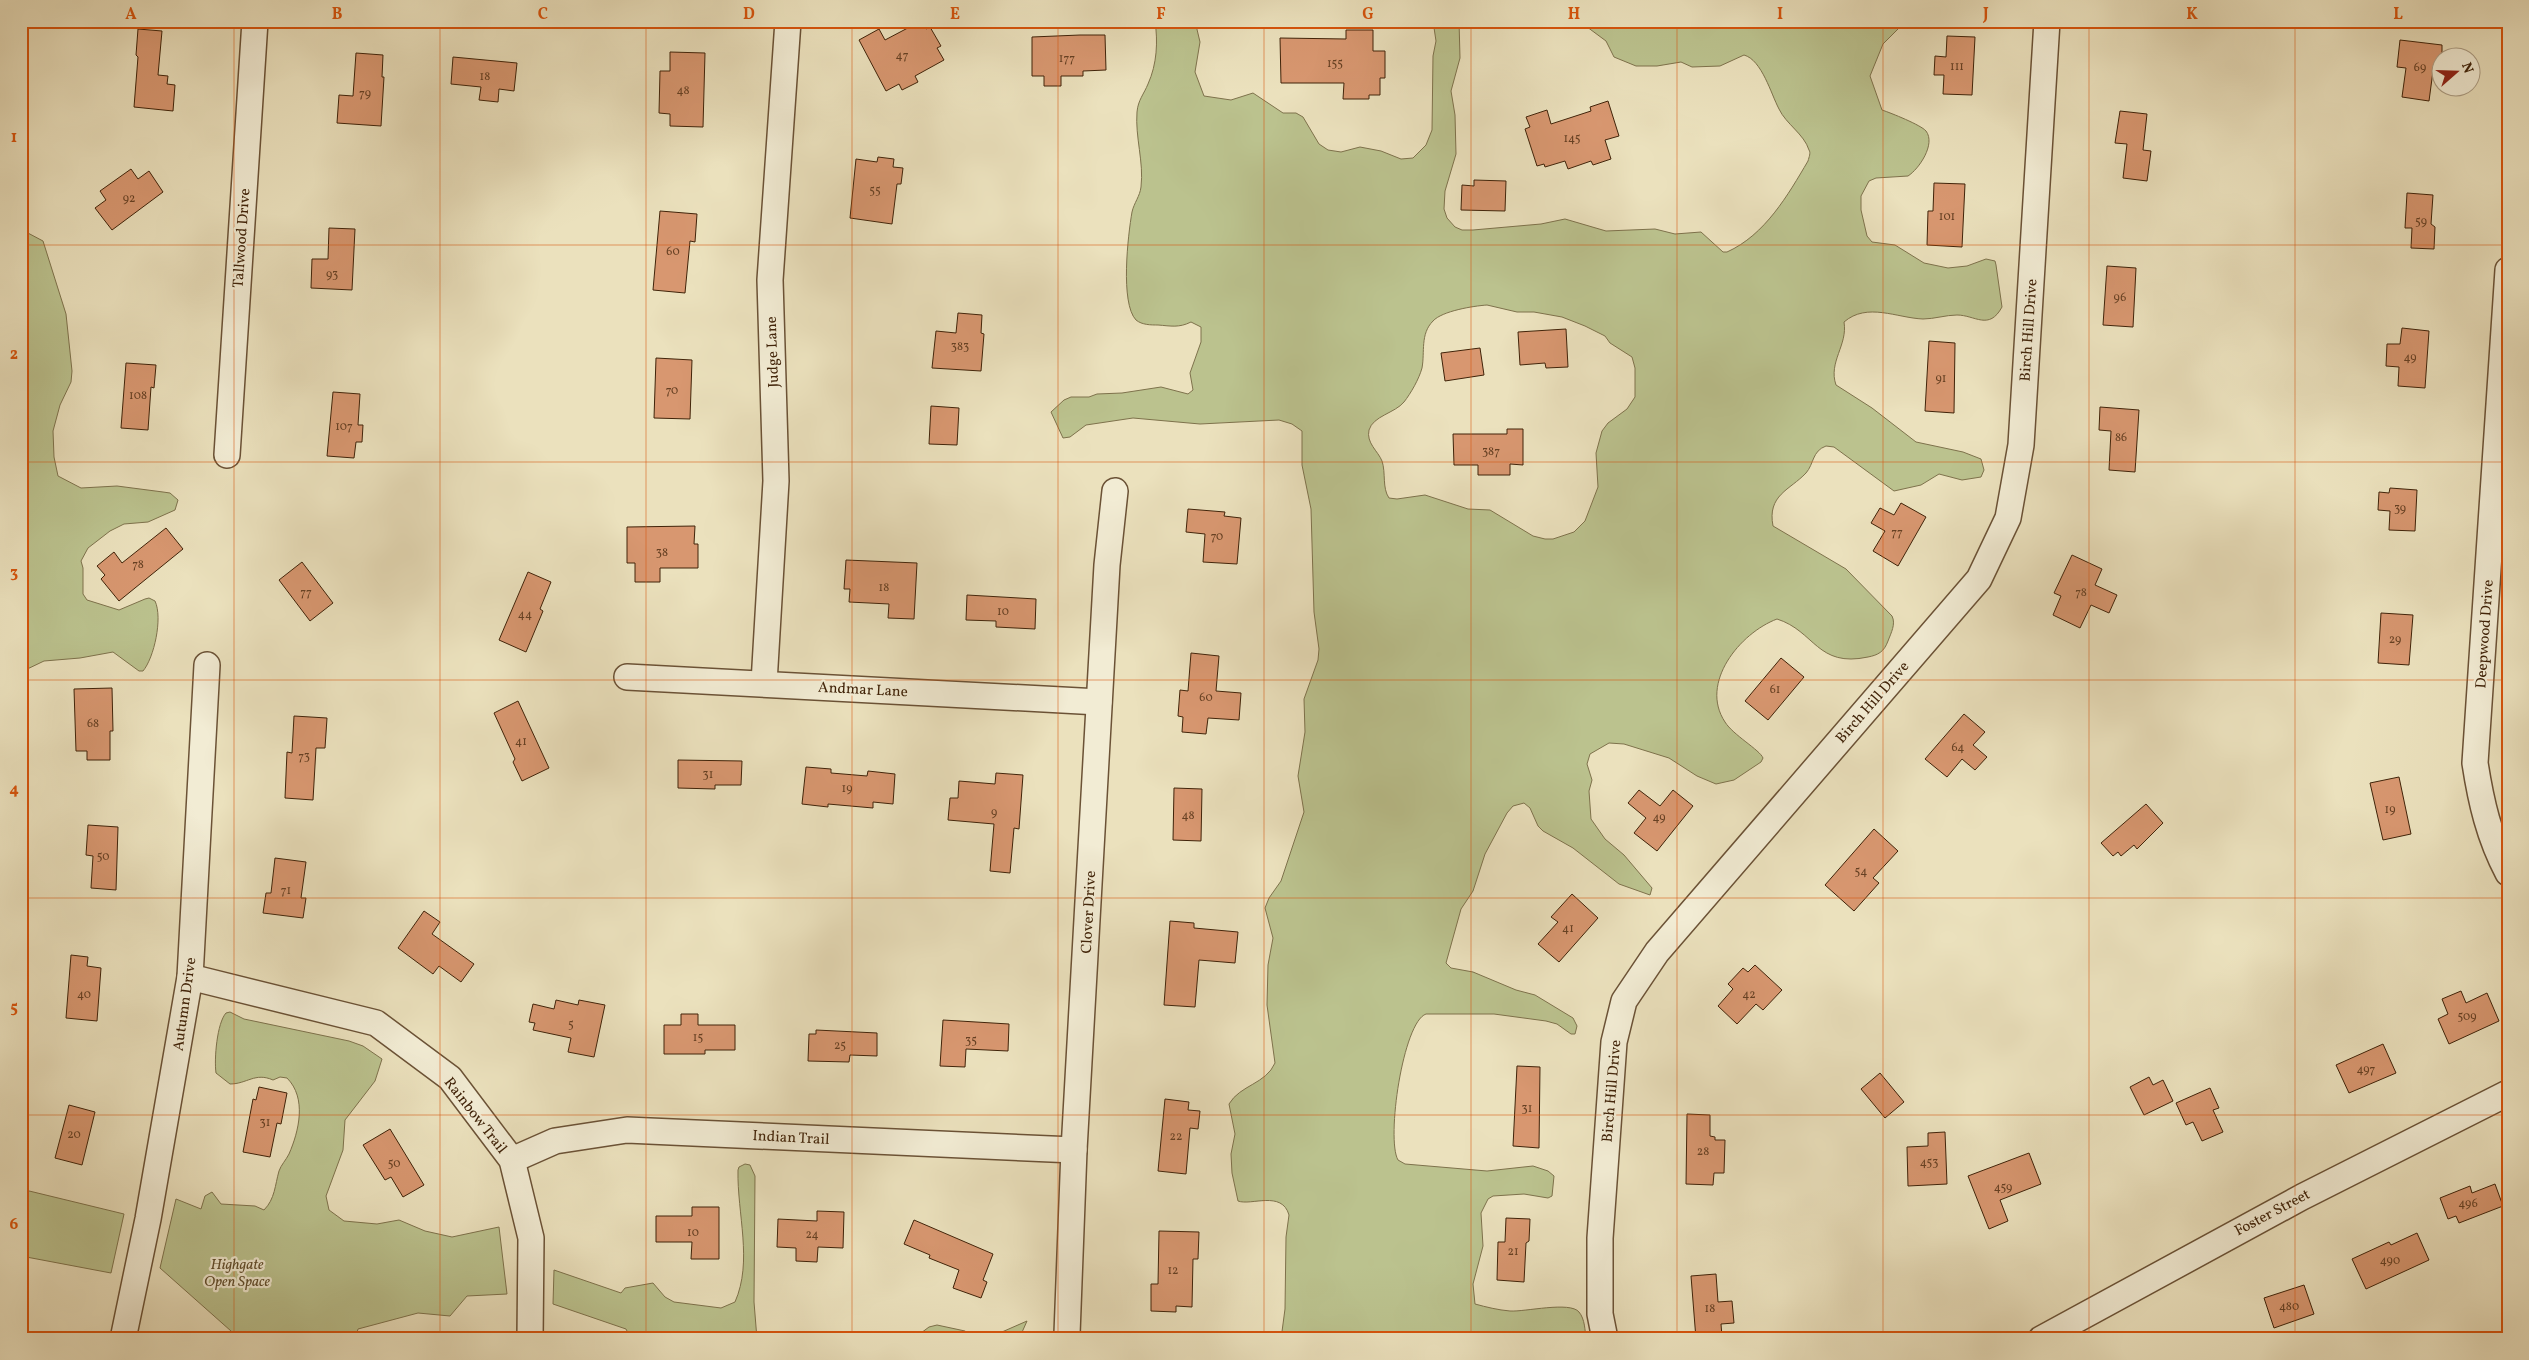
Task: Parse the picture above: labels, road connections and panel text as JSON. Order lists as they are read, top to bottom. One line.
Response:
{"streets":{"street":["Tallwood Drive","Birch Hill Drive","Judge Lane","Deepwood Drive","Andmar Lane","Clover Drive","Autumn Drive","Rainbow Trail","Indian Trail","Foster Street"]},"crossings":[["Judge Lane","Andmar Lane"],["Andmar Lane","Clover Drive"],["Clover Drive","Indian Trail"],["Autumn Drive","Rainbow Trail"],["Rainbow Trail","Indian Trail"]],"parks":["Highgate Open Space"],"house_numbers":["47","177","155","111","69","18","48","79","145","55","92","101","59","60","93","96","383","49","91","70","108","107","86","387","39","77","70","38","78","18","77","78","10","44","29","61","60","68","41","64","73","31","19","19","9","48","49","50","54","71","41","40","42","509","5","15","35","25","497","31","31","20","22","28","453","50","459","496","10","24","21","490","12","480","18"],"north":"right","grid":{"columns":["A","B","C","D","E","F","G","H","I","J","K","L"],"rows":["1","2","3","4","5","6"]}}
